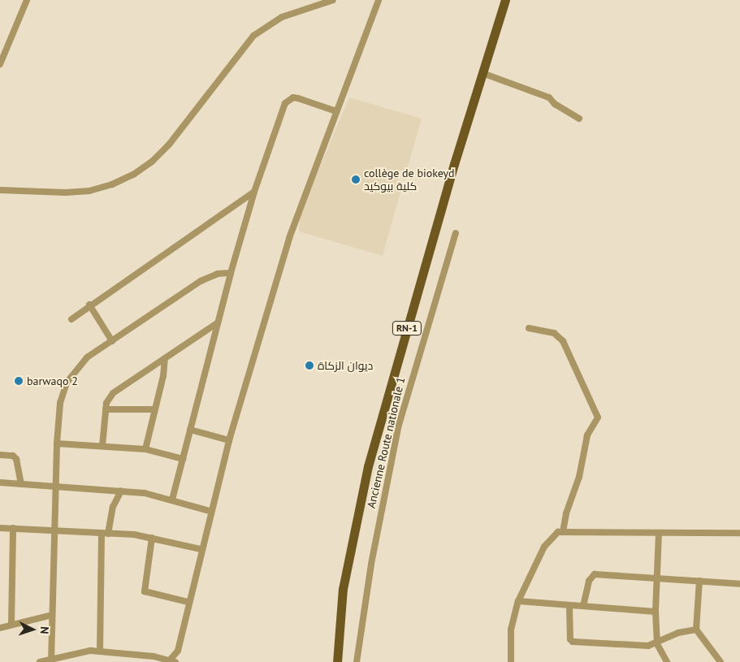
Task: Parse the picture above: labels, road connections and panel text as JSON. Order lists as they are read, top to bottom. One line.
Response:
{"streets":{"main road":["RN-1"],"street":["Ancienne Route nationale 1"]},"places":["collège de biokeyd كلية بيوكيد","ديوان الزكاة","barwaqo 2"],"north":"right"}
